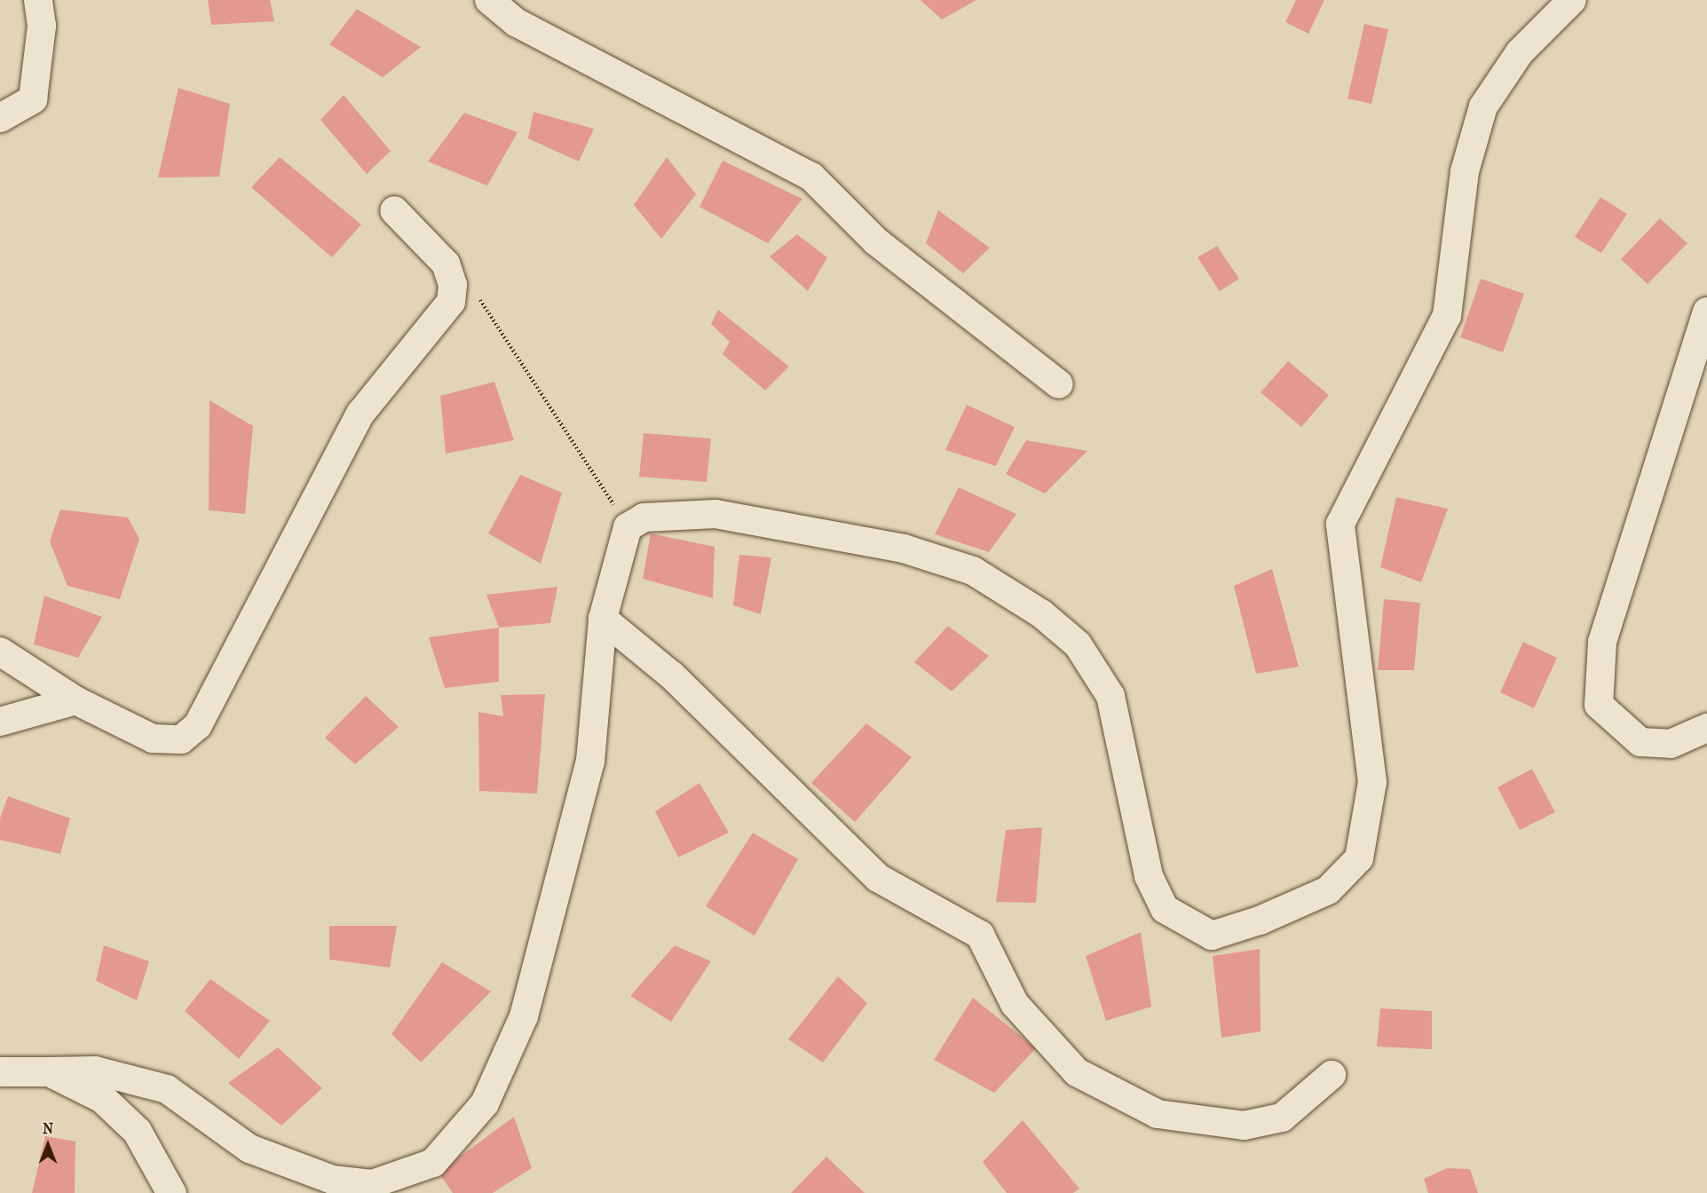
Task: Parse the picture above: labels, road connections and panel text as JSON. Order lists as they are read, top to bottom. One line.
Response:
{"north":"top"}
